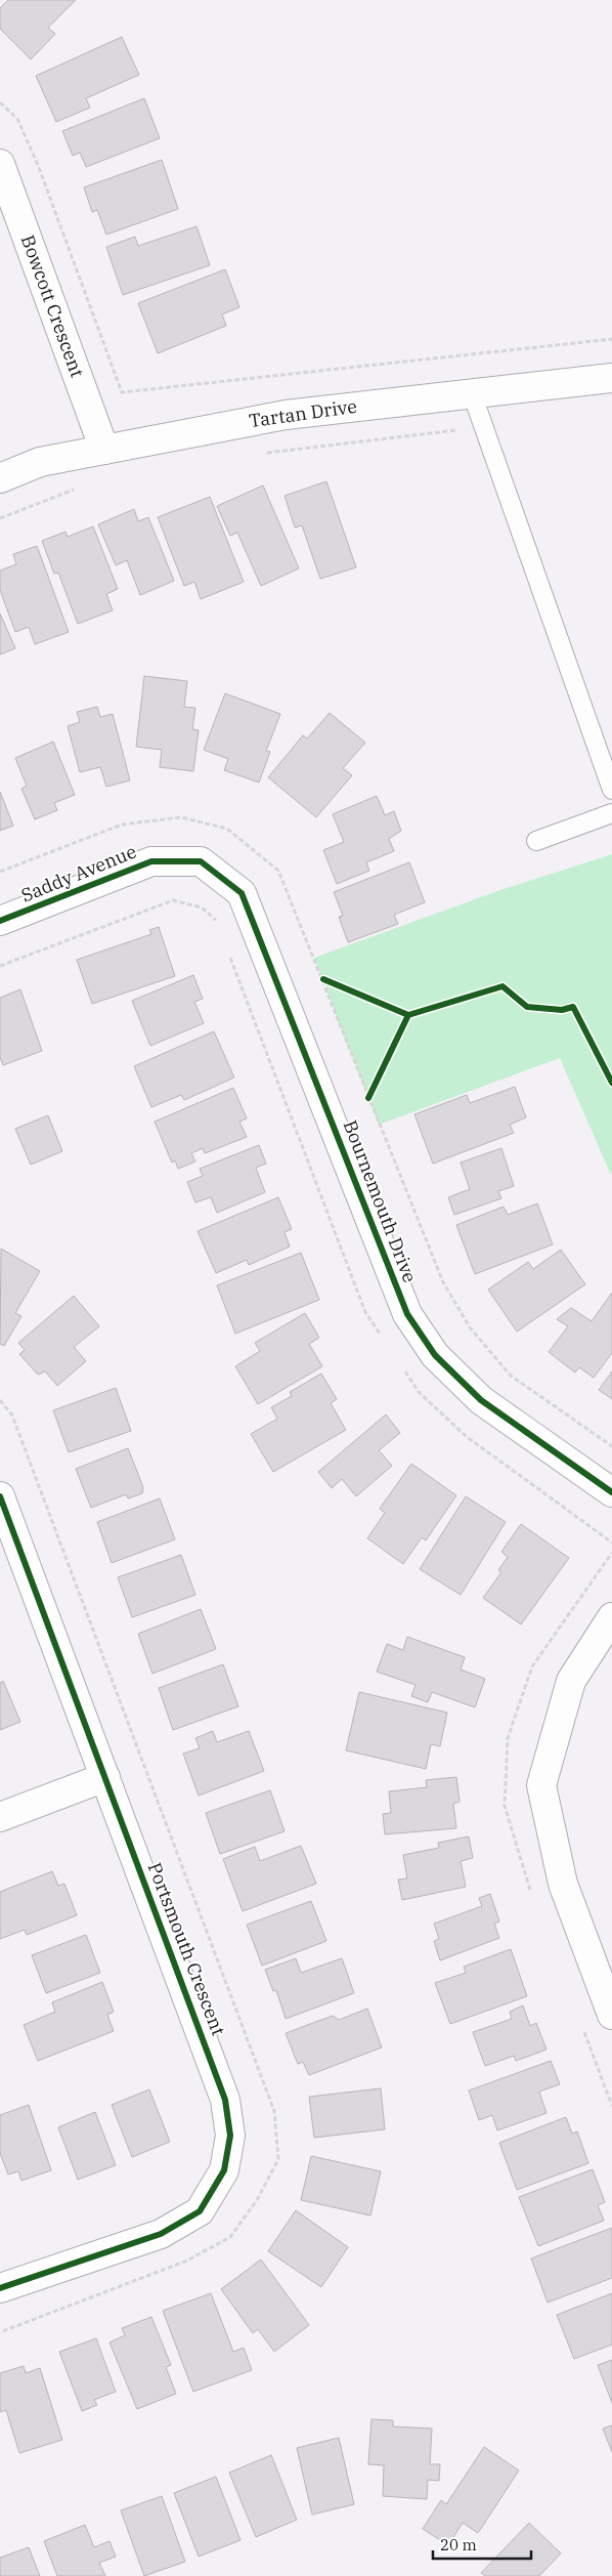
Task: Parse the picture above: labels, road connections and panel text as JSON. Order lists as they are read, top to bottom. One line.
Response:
{"streets":{"street":["Bowcott Crescent","Tartan Drive","Saddy Avenue","Bournemouth Drive","Portsmouth Crescent"]},"crossings":[["Bowcott Crescent","Tartan Drive"],["Saddy Avenue","Bournemouth Drive"]],"scale_bar":"20 m"}
